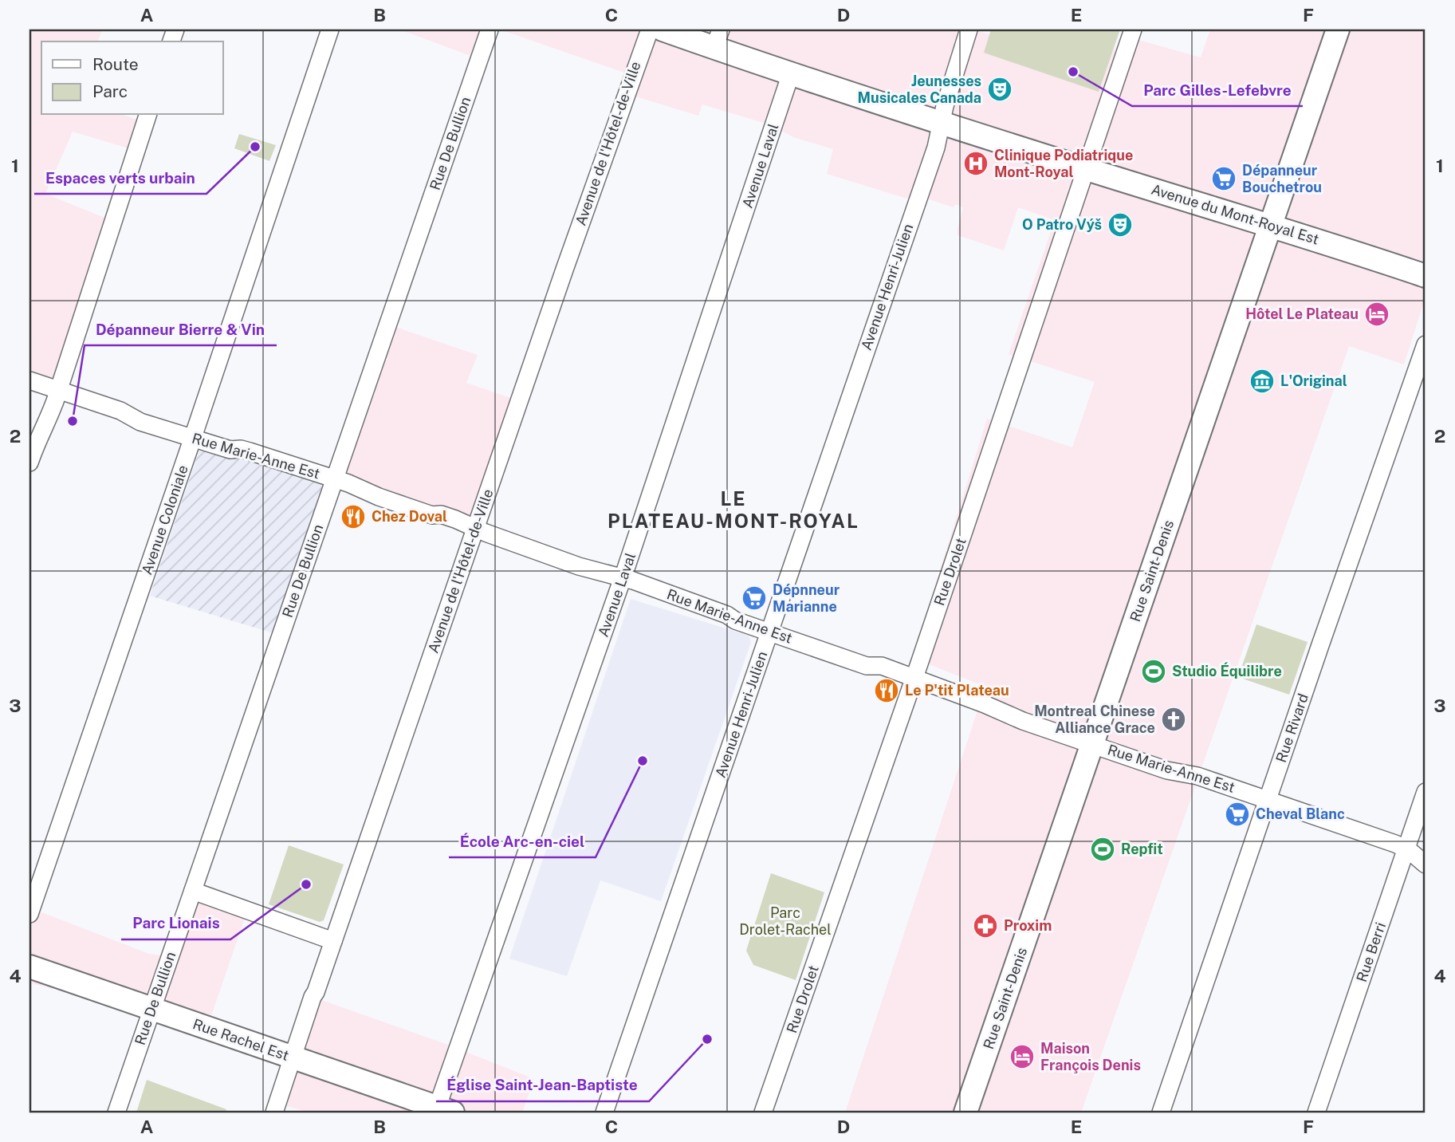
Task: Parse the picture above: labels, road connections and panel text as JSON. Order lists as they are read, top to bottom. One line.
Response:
{"streets":{"main road":["Avenue du Mont-Royal Est","Rue Saint-Denis","Rue Rachel Est"],"street":["Rue De Bullion","Avenue de l'Hôtel-de-Ville","Avenue Laval","Avenue Henri-Julien","Rue Marie-Anne Est","Avenue Coloniale","Rue Drolet","Rue Rivard","Rue Berri"]},"crossings":[["Rue De Bullion","Rue Marie-Anne Est"],["Rue De Bullion","Rue Rachel Est"],["Avenue de l'Hôtel-de-Ville","Rue Marie-Anne Est"],["Avenue de l'Hôtel-de-Ville","Rue Rachel Est"],["Avenue Laval","Avenue du Mont-Royal Est"],["Avenue Laval","Rue Marie-Anne Est"],["Avenue Laval","Rue Rachel Est"],["Avenue du Mont-Royal Est","Avenue Henri-Julien"],["Avenue du Mont-Royal Est","Rue Saint-Denis"],["Avenue du Mont-Royal Est","Rue Drolet"],["Avenue Henri-Julien","Rue Marie-Anne Est"],["Rue Marie-Anne Est","Avenue Coloniale"],["Rue Marie-Anne Est","Rue Saint-Denis"],["Rue Marie-Anne Est","Rue Drolet"],["Rue Marie-Anne Est","Rue Rivard"],["Rue Marie-Anne Est","Rue Berri"]],"districts":["LE PLATEAU-MONT-ROYAL"],"parks":["Parc Drolet-Rachel"],"places":{"other":["Parc Gilles-Lefebvre","Espaces verts urbain","Dépanneur Bierre & Vin","École Arc-en-ciel","Parc Lionais","Église Saint-Jean-Baptiste"],"theatre":["Jeunesses Musicales Canada","O Patro Výš"],"hospital":["Clinique Podiatrique Mont-Royal"],"supermarket":["Dépanneur Bouchetrou","Dépnneur Marianne","Cheval Blanc"],"hotel":["Hôtel Le Plateau","Maison François Denis"],"museum":["L'Original"],"restaurant":["Chez Doval","Le P'tit Plateau"],"sports":["Studio Équilibre","Repfit"],"church":["Montreal Chinese Alliance Grace"],"pharmacy":["Proxim"]},"legend":["Route","Parc"],"grid":{"columns":["A","B","C","D","E","F"],"rows":["1","2","3","4"]}}
